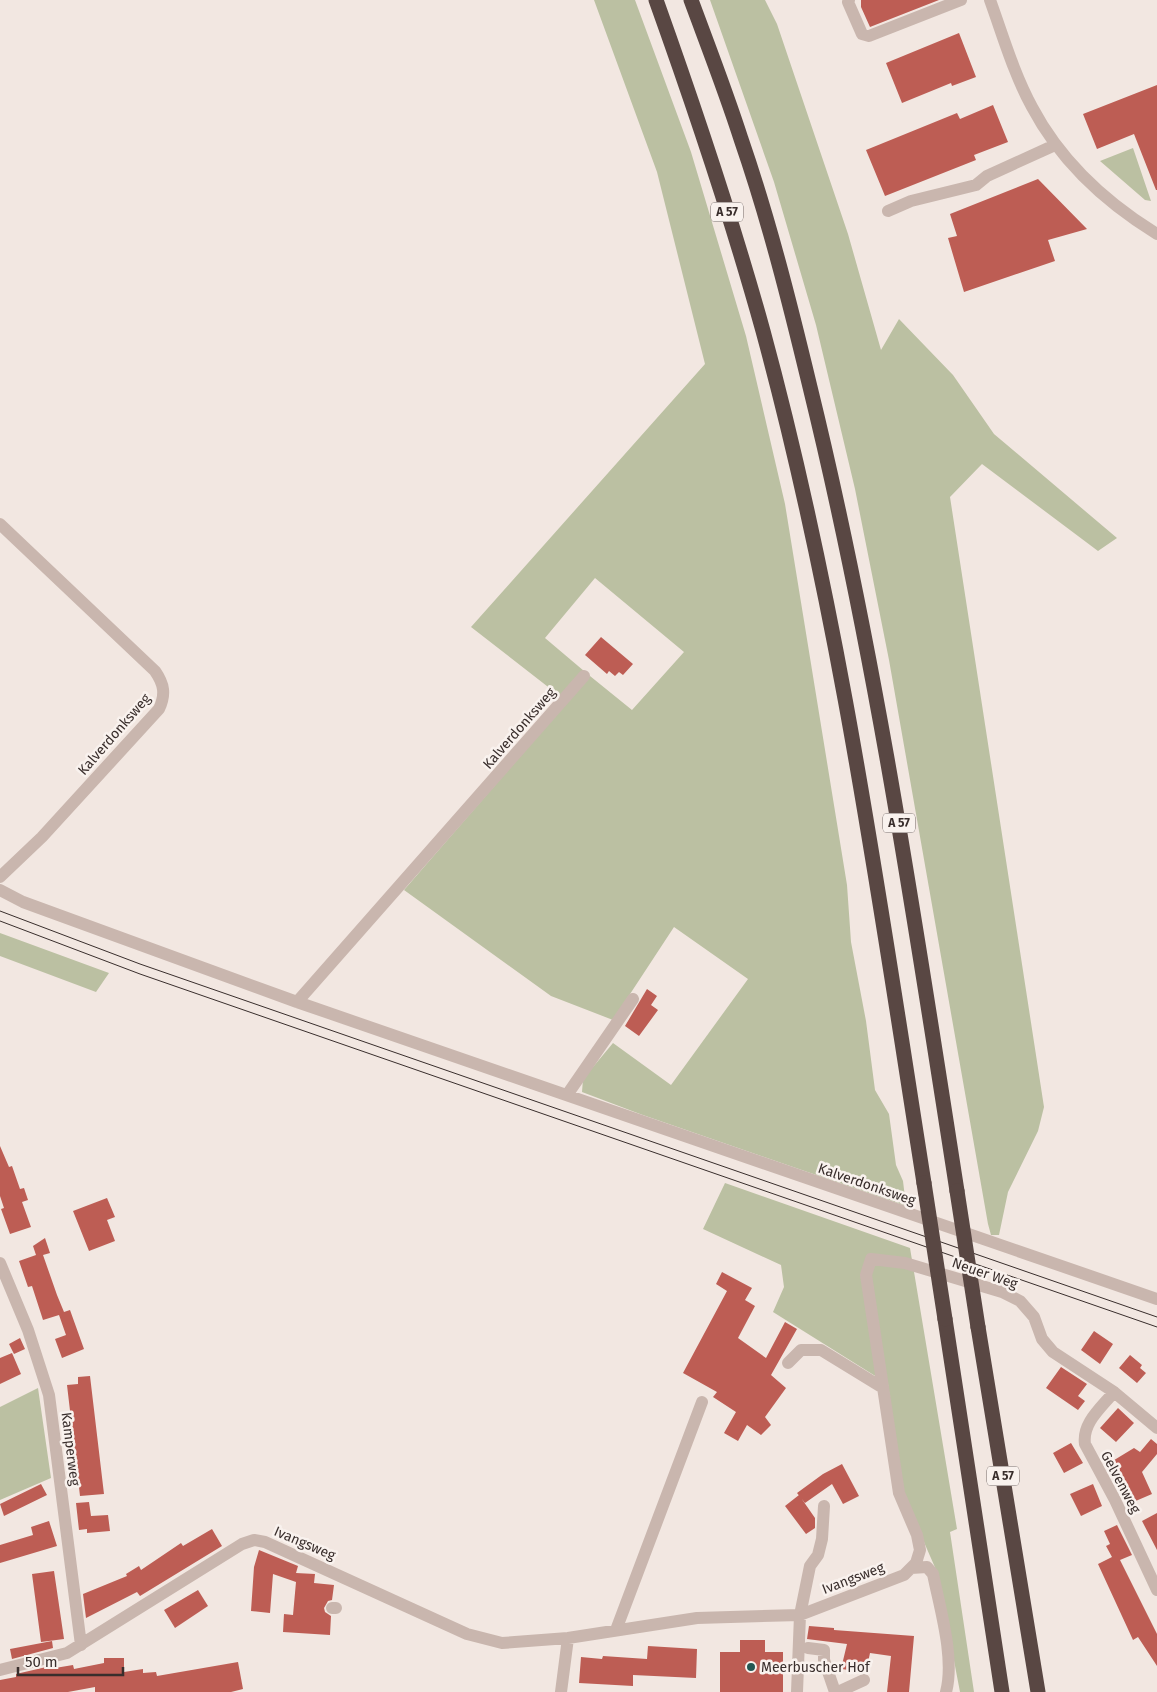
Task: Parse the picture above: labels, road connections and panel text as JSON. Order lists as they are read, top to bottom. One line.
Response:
{"streets":{"highway":["A 57"],"street":["Kalverdonksweg","Neuer Weg","Kamperweg","Gelvenweg","Ivangsweg"]},"crossings":[["Neuer Weg","Gelvenweg"],["Kamperweg","Ivangsweg"]],"places":["Meerbuscher Hof"],"scale_bar":"50 m"}
